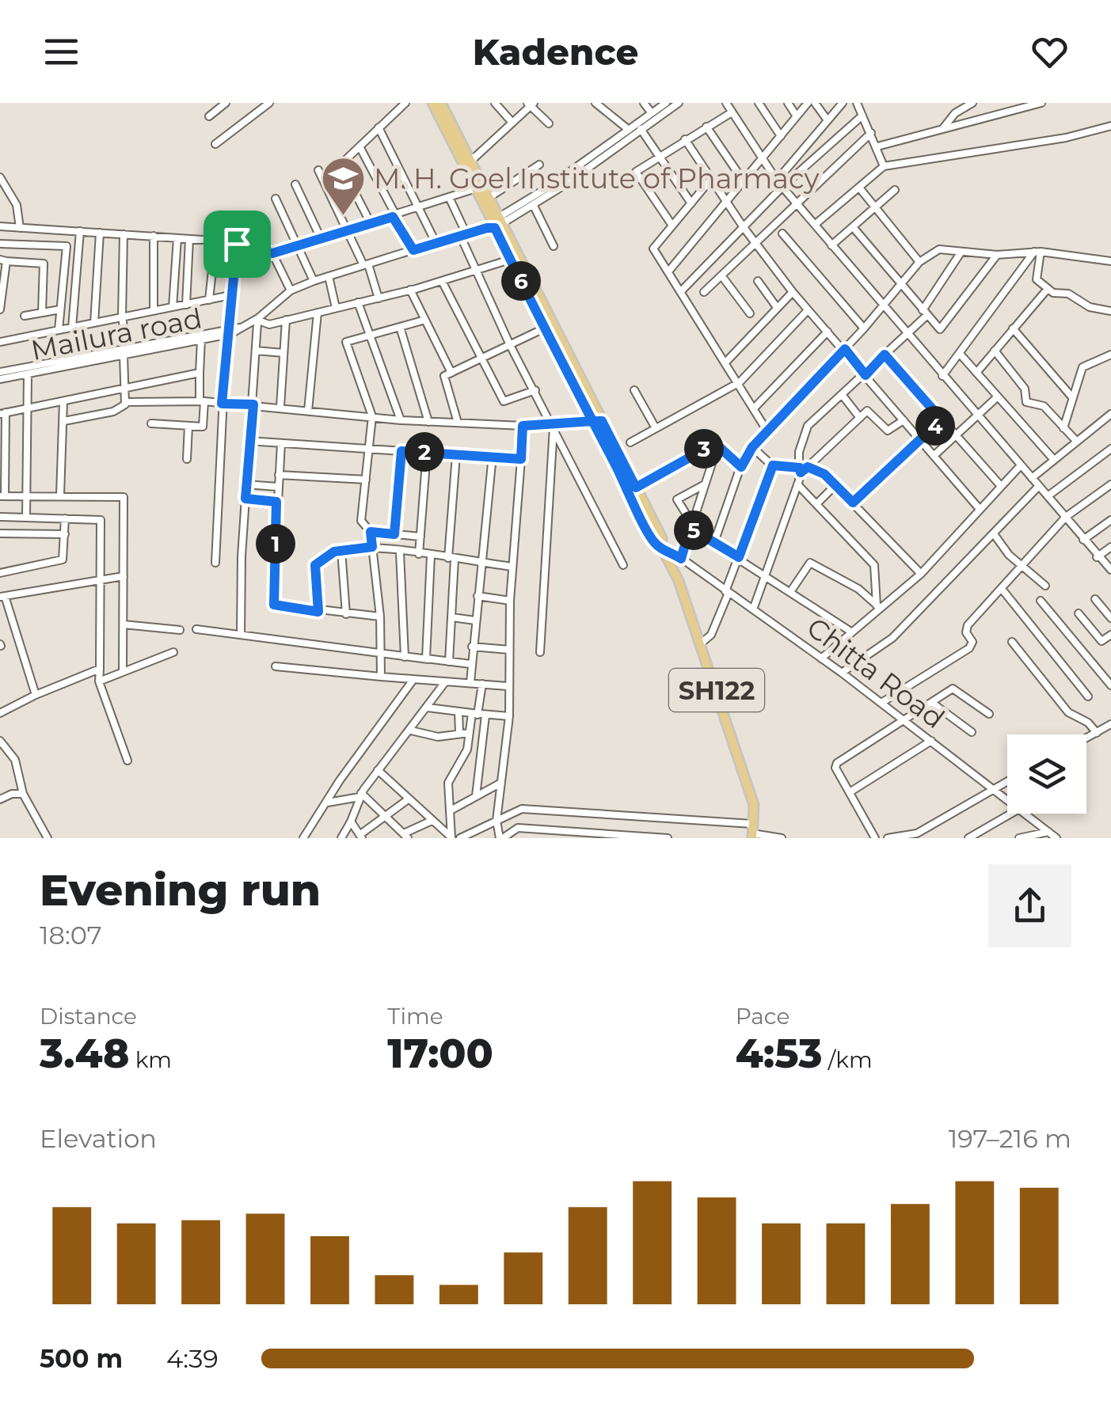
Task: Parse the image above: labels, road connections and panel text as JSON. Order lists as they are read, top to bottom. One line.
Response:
{"streets":{"main road":["SH122"],"street":["Mailura road","Chitta Road"]},"crossings":[["Mailura road","SH122"],["Chitta Road","SH122"]],"places":{"school or university":["M. H. Goel Institute of Pharmacy"]},"page":{"header":"Kadence","pins":["6","4","3","2","5","1"],"heading":["Evening run","18:07"],"stats":[["Distance","3.48 km"],["Time","17:00"],["Pace","4:53 /km"]],"chart":["Elevation","197–216 m"],"list":[{"name":"500 m","note":"4:39"}]}}
